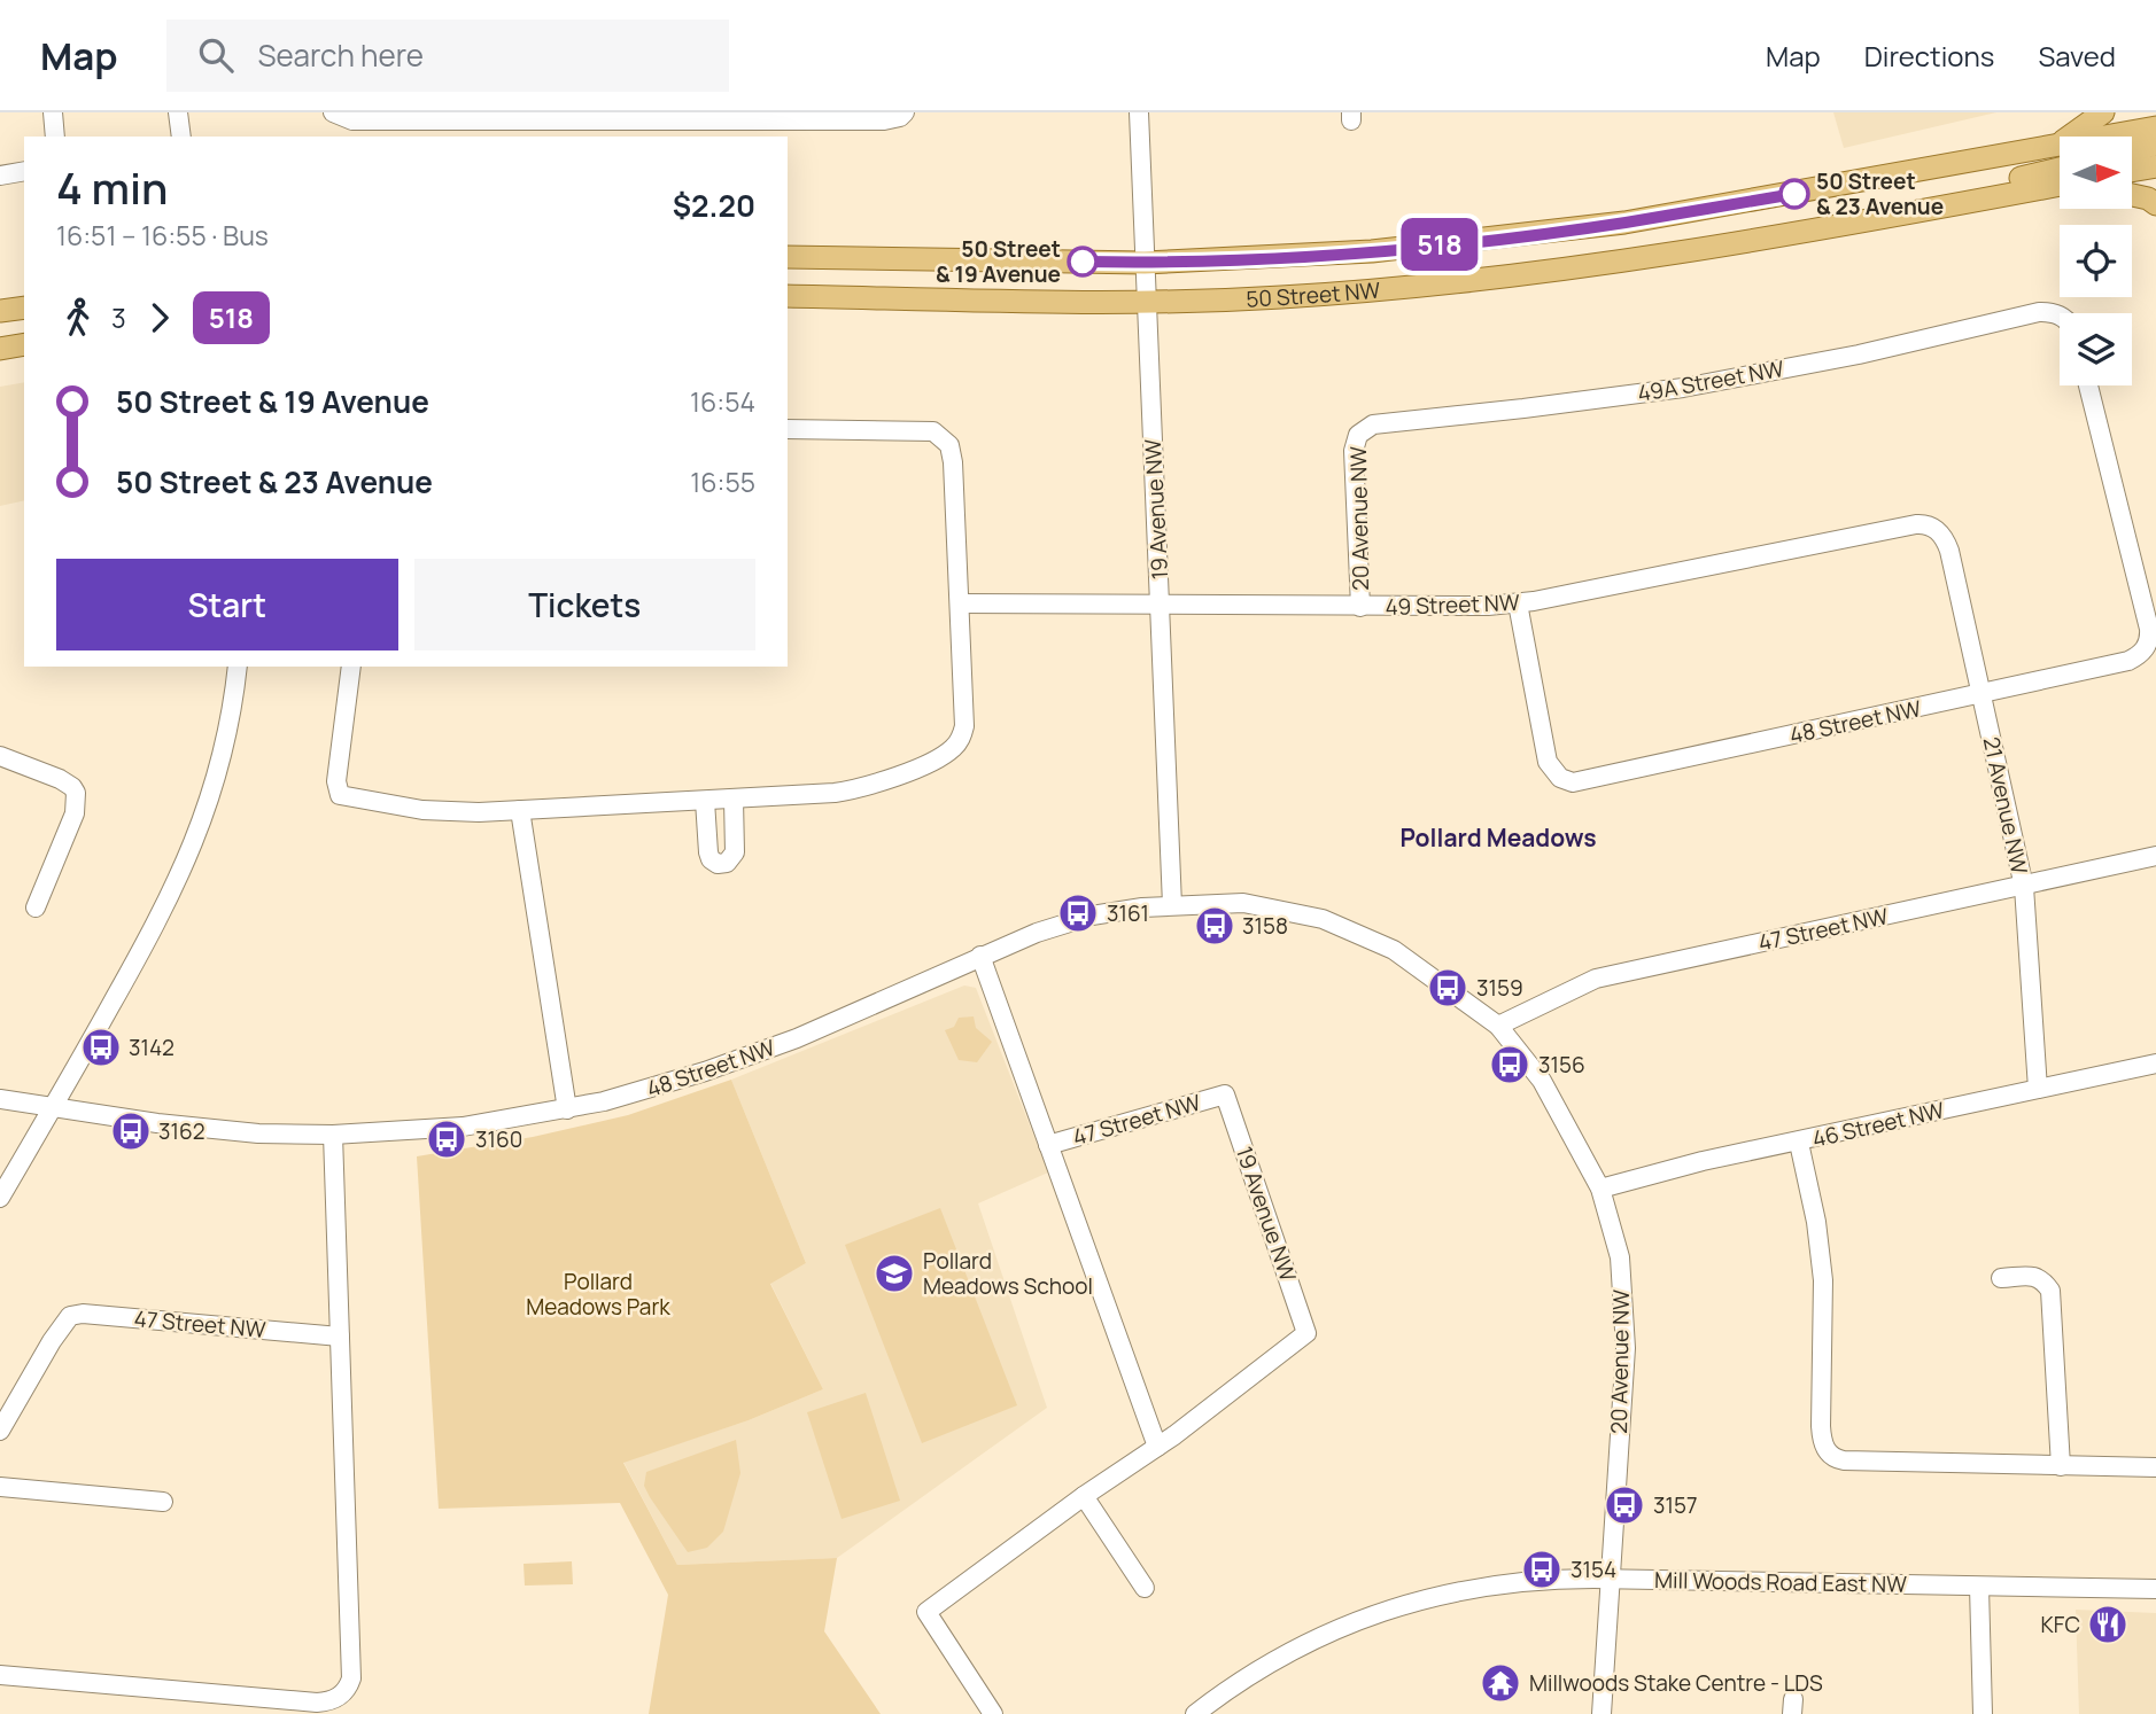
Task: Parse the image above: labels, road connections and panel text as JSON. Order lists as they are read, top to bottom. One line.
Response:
{"streets":{"main road":["50 Street NW"],"street":["49A Street NW","19 Avenue NW","20 Avenue NW","49 Street NW","48 Street NW","21 Avenue NW","47 Street NW","46 Street NW","Mill Woods Road East NW"]},"crossings":[["50 Street NW","19 Avenue NW"],["49A Street NW","20 Avenue NW"],["19 Avenue NW","49 Street NW"],["19 Avenue NW","48 Street NW"],["19 Avenue NW","47 Street NW"],["20 Avenue NW","49 Street NW"],["20 Avenue NW","48 Street NW"],["20 Avenue NW","47 Street NW"],["20 Avenue NW","46 Street NW"],["20 Avenue NW","Mill Woods Road East NW"],["49 Street NW","48 Street NW"],["49 Street NW","21 Avenue NW"],["48 Street NW","21 Avenue NW"],["21 Avenue NW","47 Street NW"],["21 Avenue NW","46 Street NW"]],"districts":["Pollard Meadows"],"parks":["Pollard Meadows Park"],"places":{"other":["50 Street & 23 Avenue","50 Street & 19 Avenue"],"bus stop":["3161","3158","3159","3142","3156","3162","3160","3157","3154"],"school or university":["Pollard Meadows School"],"restaurant":["KFC"],"temple":["Millwoods Stake Centre - LDS"]},"lines":["bus line 518"],"north":"right","page":{"header":"Map","search":"Search here","nav":["Map","Directions","Saved"],"on_map":"518","heading":["4 min","16:51 – 16:55 · Bus","$2.20"],"legs":["3","518"],"list":[{"name":"50 Street & 19 Avenue","value":"16:54"},{"name":"50 Street & 23 Avenue","value":"16:55"}],"buttons":["Start","Tickets"]}}
